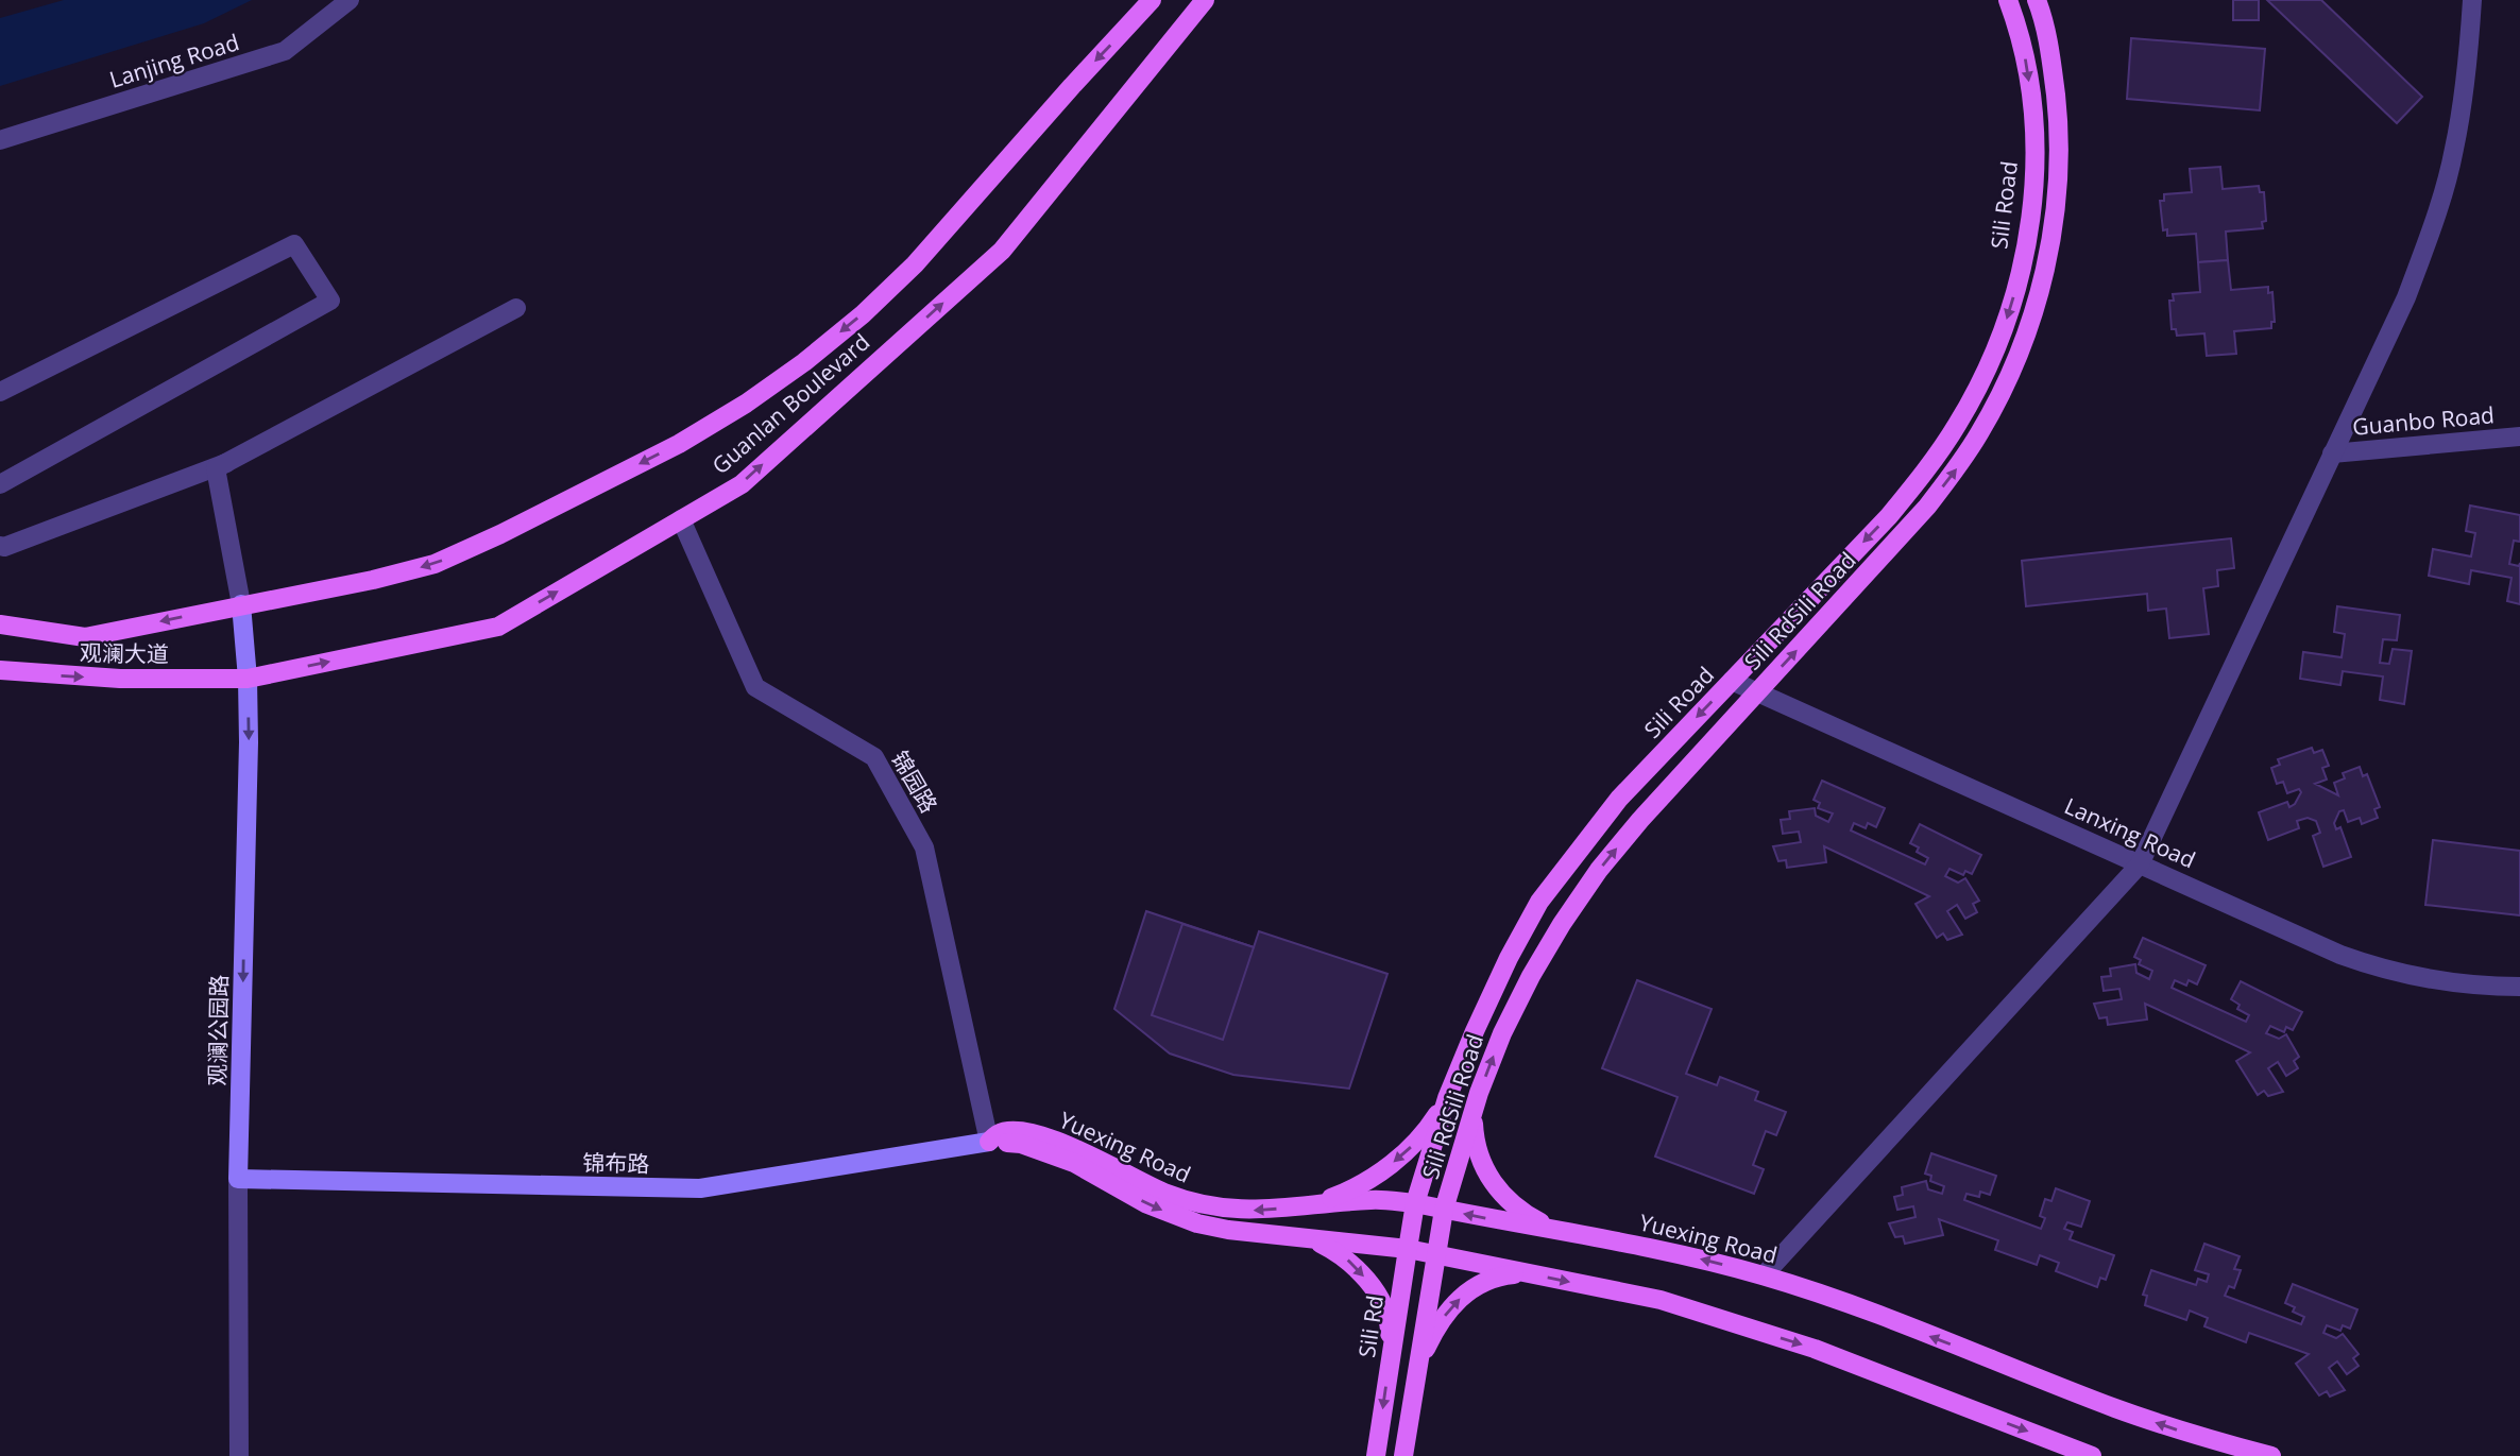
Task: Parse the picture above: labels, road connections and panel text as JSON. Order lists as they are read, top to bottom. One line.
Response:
{"streets":{"main road":["Sili Road","Guanlan Boulevard","Sili RdSili Road","观澜大道","观澜公园路","Yuexing Road","锦布路","Sili Rd"],"street":["Lanjing Road","Guanbo Road","锦园路","Lanxing Road"]},"crossings":[["Sili Road","Lanxing Road"],["Sili Road","Yuexing Road"],["Sili Road","Sili Rd"],["Guanlan Boulevard","观澜大道"],["Guanlan Boulevard","锦园路"],["Guanlan Boulevard","观澜公园路"],["Sili RdSili Road","Lanxing Road"],["Sili RdSili Road","Yuexing Road"],["观澜大道","观澜公园路"],["锦园路","Yuexing Road"],["锦园路","锦布路"],["观澜公园路","锦布路"],["Yuexing Road","锦布路"],["Yuexing Road","Sili Rd"]],"one_way":["Sili Road","Sili RdSili Road","观澜公园路"]}
